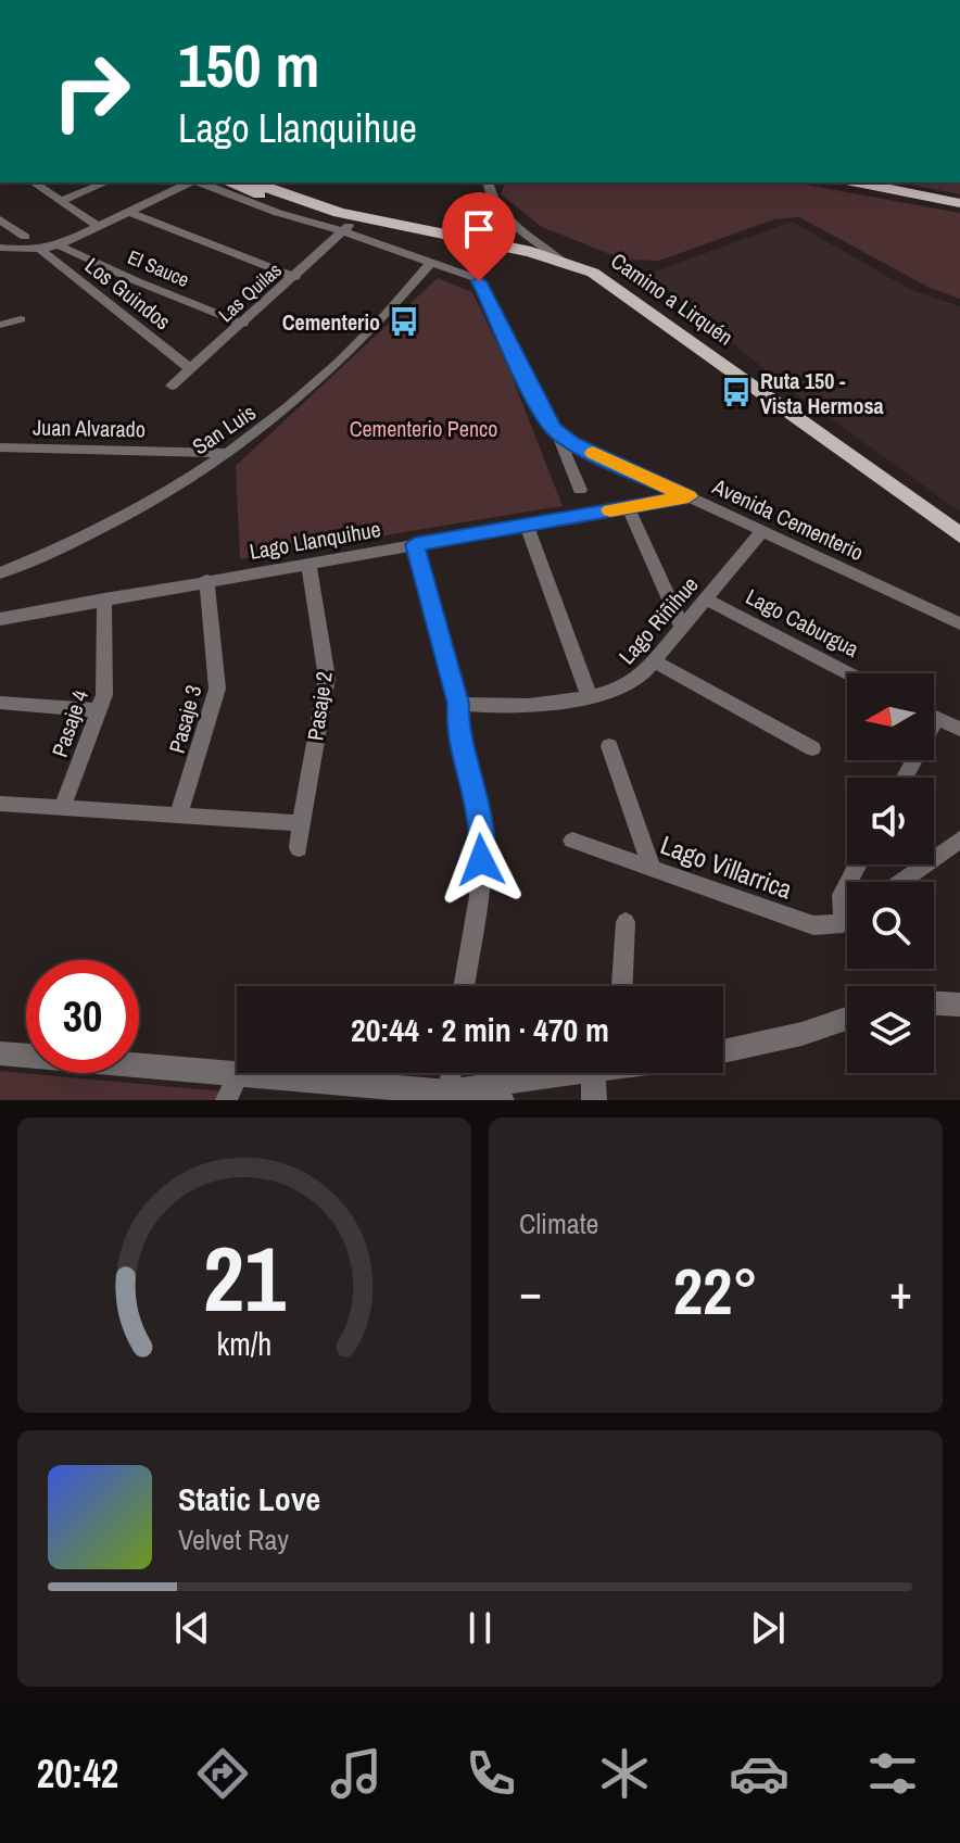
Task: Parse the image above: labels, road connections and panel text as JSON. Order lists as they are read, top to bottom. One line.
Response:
{"streets":{"main road":["Camino a Lirquén"],"street":["El Sauce","Las Quilas","Los Guindos","Juan Alvarado","San Luis","Avenida Cementerio","Lago Llanquihue","Lago Riñihue","Lago Caburgua","Pasaje 2","Pasaje 3","Pasaje 4","Lago Villarrica"]},"crossings":[["El Sauce","Las Quilas"],["Las Quilas","Los Guindos"],["Las Quilas","Camino a Lirquén"],["Las Quilas","Avenida Cementerio"],["Camino a Lirquén","Avenida Cementerio"],["Juan Alvarado","San Luis"],["San Luis","Avenida Cementerio"],["Avenida Cementerio","Lago Llanquihue"],["Avenida Cementerio","Lago Riñihue"],["Lago Llanquihue","Pasaje 2"],["Lago Llanquihue","Pasaje 3"],["Lago Llanquihue","Pasaje 4"],["Lago Riñihue","Lago Caburgua"]],"parks":["Cementerio Penco"],"places":{"bus stop":["Cementerio","Ruta 150 - Vista Hermosa"]},"north":"left","page":{"turn":["150 m","Lago Llanquihue"],"limit":"30","trip":"20:44 · 2 min · 470 m","tile":"Climate","heat":["−","22°","+"],"song":["Static Love","Velvet Ray"],"tabs":"20:42","gauge":["21","km/h"]}}
